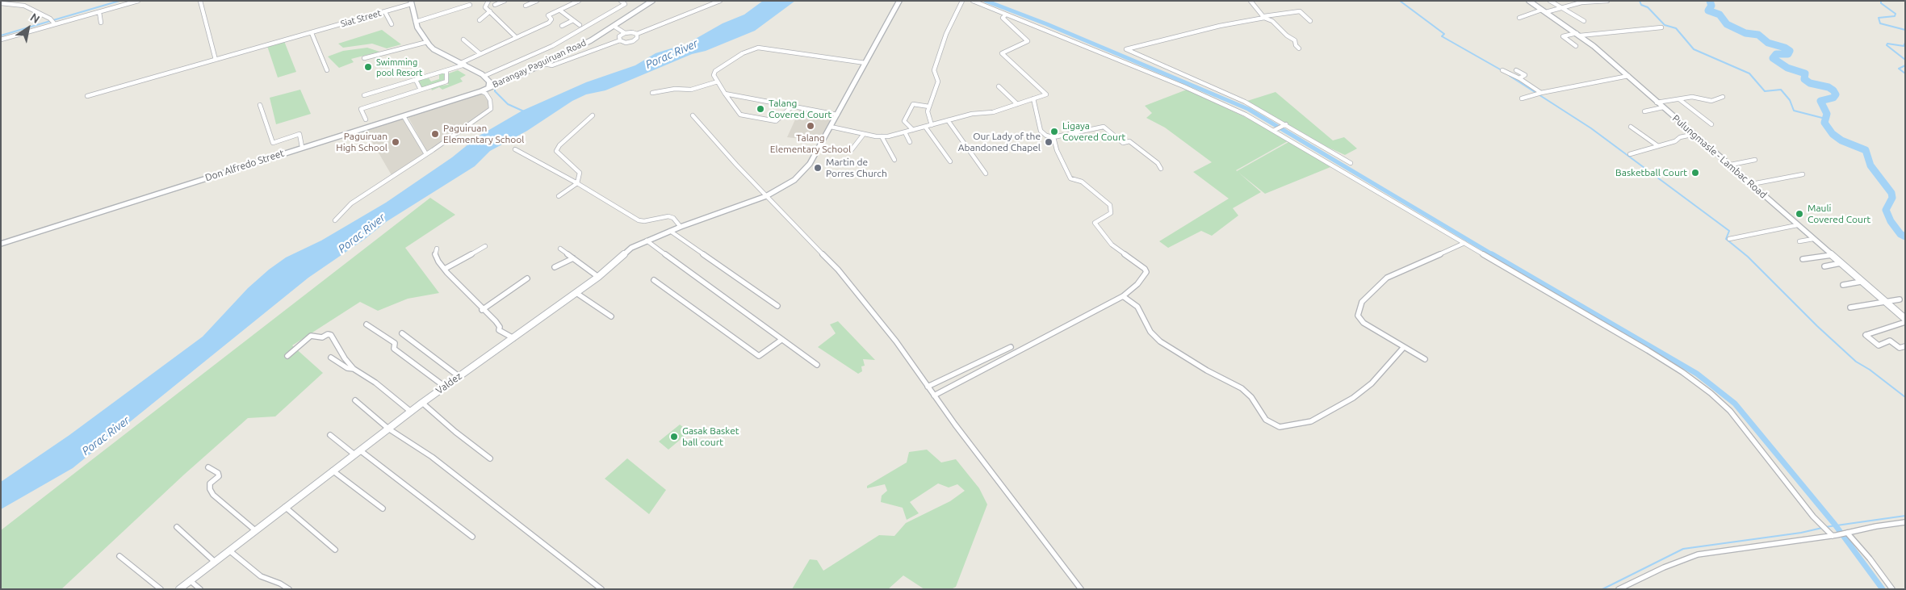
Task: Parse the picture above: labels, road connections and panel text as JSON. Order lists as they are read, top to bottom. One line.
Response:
{"streets":{"street":["Siat Street","Barangay Paguiruan Road","Pulungmasle - Lambac Road","Don Alfredo Street","Valdez"]},"crossings":[["Barangay Paguiruan Road","Don Alfredo Street"]],"water":["Porac River"],"places":["Swimming pool Resort","Talang Covered Court","Talang Elementary School","Ligaya Covered Court","Paguiruan Elementary School","Paguiruan High School","Our Lady of the Abandoned Chapel","Martin de Porres Church","Basketball Court","Mauli Covered Court","Gasak Basket ball court"],"north":"top right"}
